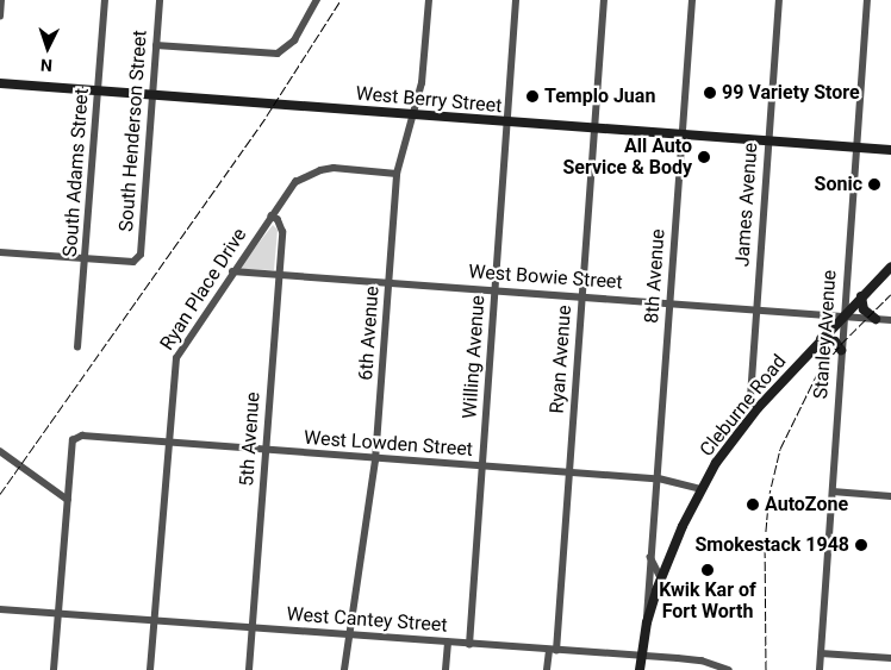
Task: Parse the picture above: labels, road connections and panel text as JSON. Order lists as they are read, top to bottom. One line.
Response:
{"streets":{"main road":["West Berry Street","8th Avenue","Cleburne Road"],"street":["South Henderson Street","South Adams Street","James Avenue","West Bowie Street","Ryan Place Drive","6th Avenue","Stanley Avenue","Willing Avenue","Ryan Avenue","5th Avenue","West Lowden Street","West Cantey Street"]},"crossings":[["West Berry Street","South Henderson Street"],["West Berry Street","South Adams Street"],["West Berry Street","James Avenue"],["West Berry Street","8th Avenue"],["West Berry Street","6th Avenue"],["West Berry Street","Stanley Avenue"],["West Berry Street","Willing Avenue"],["West Berry Street","Ryan Avenue"],["South Henderson Street","South Adams Street"],["James Avenue","West Bowie Street"],["James Avenue","Cleburne Road"],["8th Avenue","West Bowie Street"],["8th Avenue","Cleburne Road"],["8th Avenue","West Lowden Street"],["8th Avenue","West Cantey Street"],["West Bowie Street","Ryan Place Drive"],["West Bowie Street","6th Avenue"],["West Bowie Street","Stanley Avenue"],["West Bowie Street","Willing Avenue"],["West Bowie Street","Ryan Avenue"],["West Bowie Street","Cleburne Road"],["West Bowie Street","5th Avenue"],["Ryan Place Drive","6th Avenue"],["Ryan Place Drive","5th Avenue"],["Ryan Place Drive","West Lowden Street"],["Ryan Place Drive","West Cantey Street"],["6th Avenue","West Lowden Street"],["6th Avenue","West Cantey Street"],["Stanley Avenue","Cleburne Road"],["Willing Avenue","West Lowden Street"],["Willing Avenue","West Cantey Street"],["Ryan Avenue","West Lowden Street"],["Ryan Avenue","West Cantey Street"],["Cleburne Road","West Lowden Street"],["5th Avenue","West Lowden Street"],["5th Avenue","West Cantey Street"]],"places":["99 Variety Store","Templo Juan","All Auto Service & Body","Sonic","AutoZone","Smokestack 1948","Kwik Kar of Fort Worth"],"north":"bottom"}
